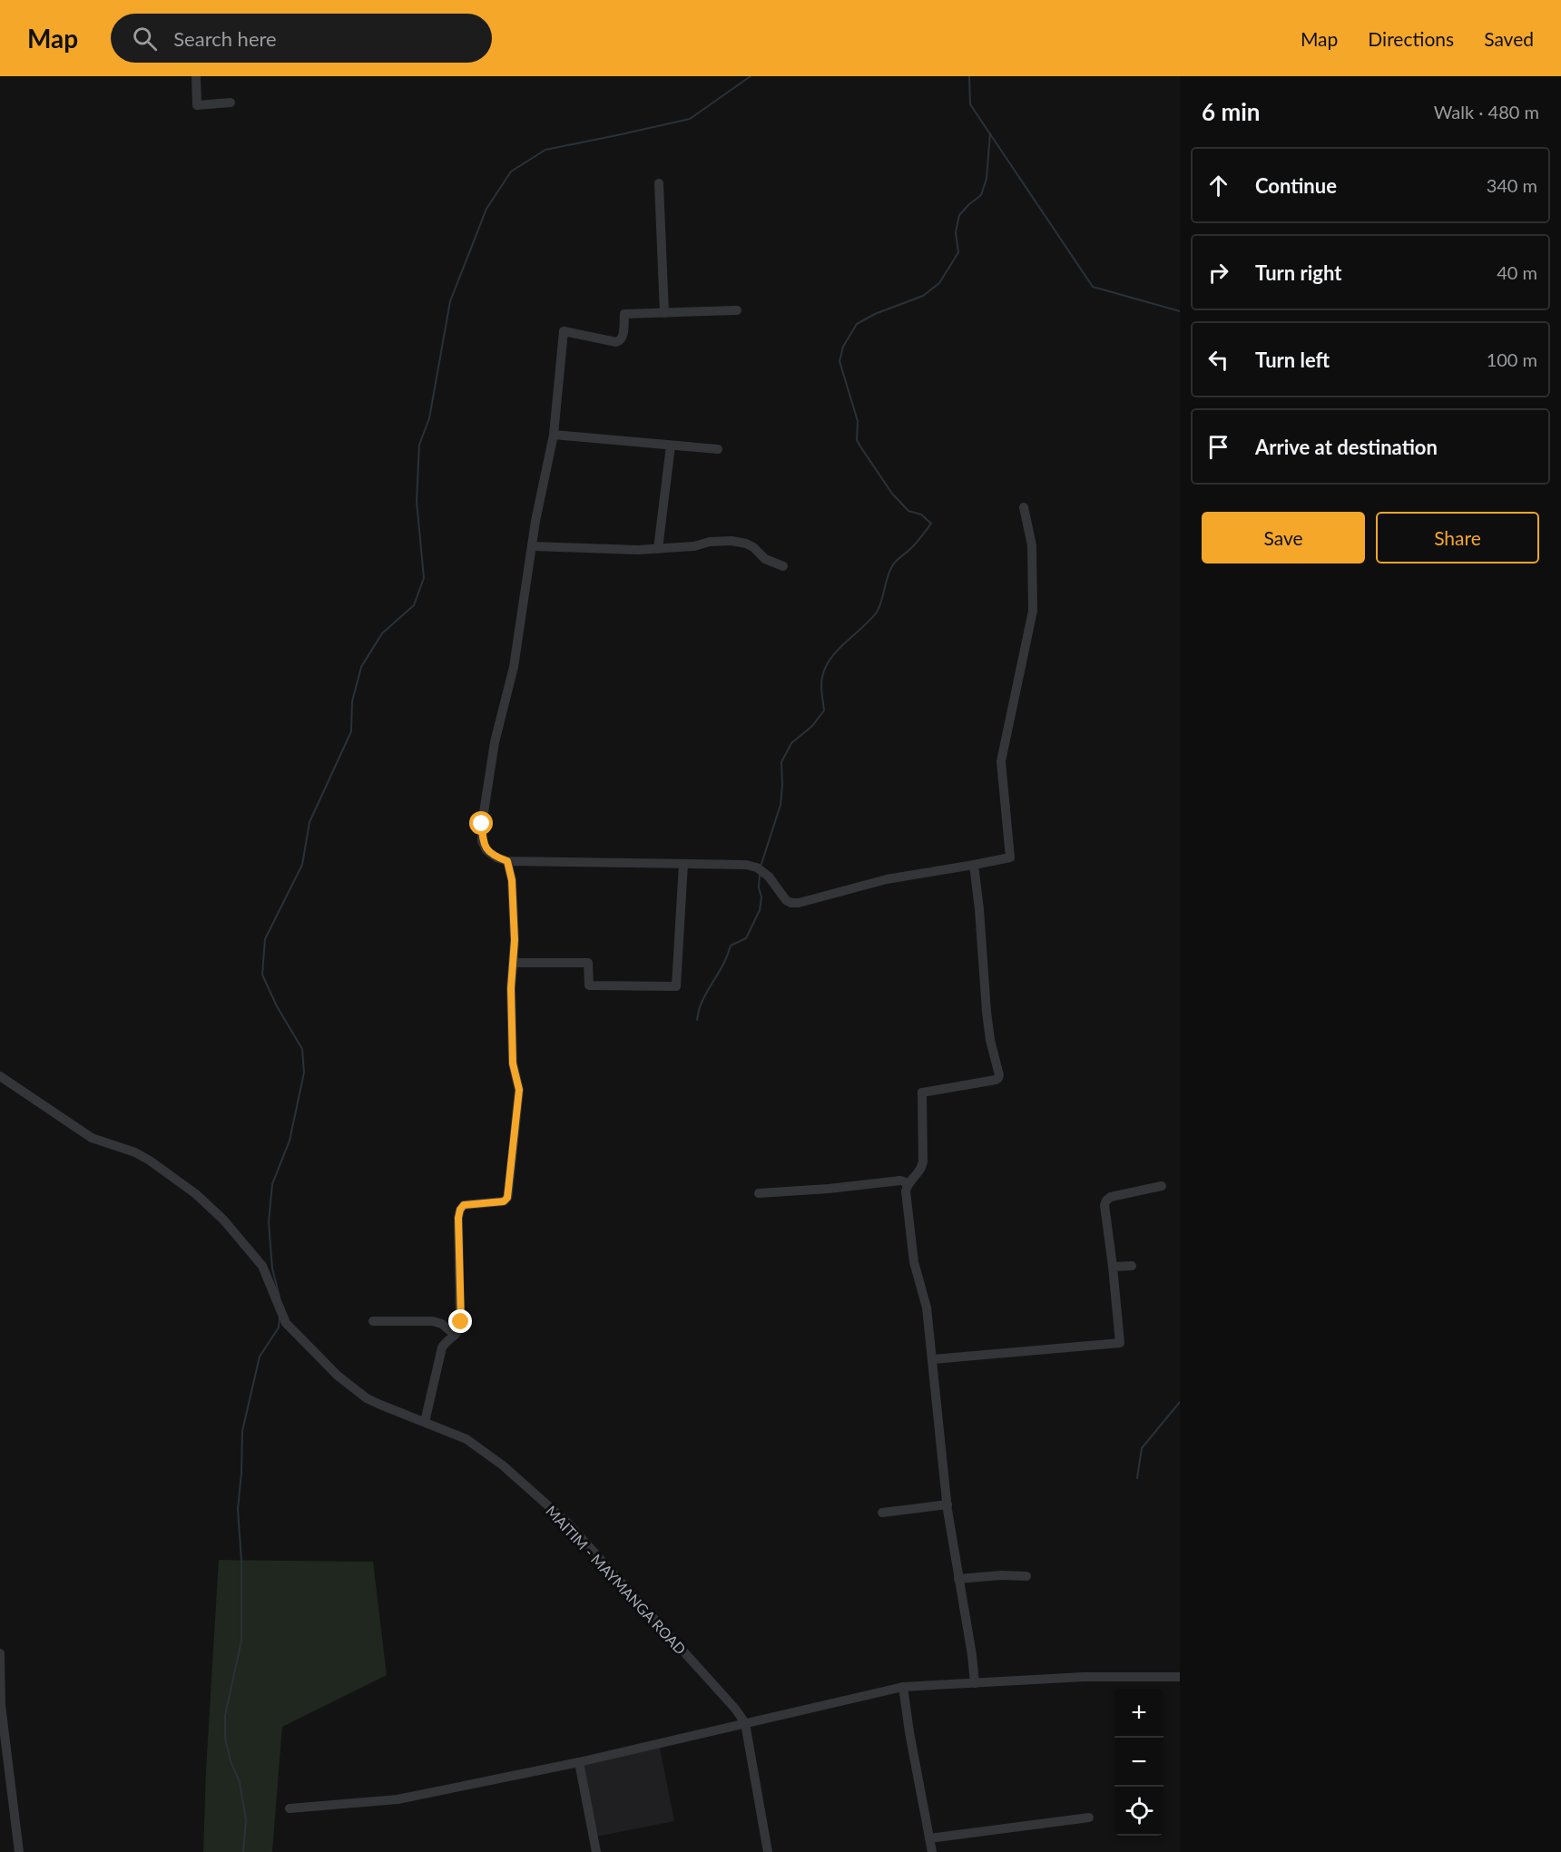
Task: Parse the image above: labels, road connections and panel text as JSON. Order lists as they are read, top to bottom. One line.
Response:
{"streets":{"street":["MAITIM - MAYMANGA ROAD"]},"page":{"header":"Map","search":"Search here","nav":["Map","Directions","Saved"],"heading":["6 min","Walk · 480 m"],"list":[["Continue","340 m"],["Turn right","40 m"],["Turn left","100 m"],"Arrive at destination"],"buttons":["Save","Share"],"map_buttons":["+","−"]}}
